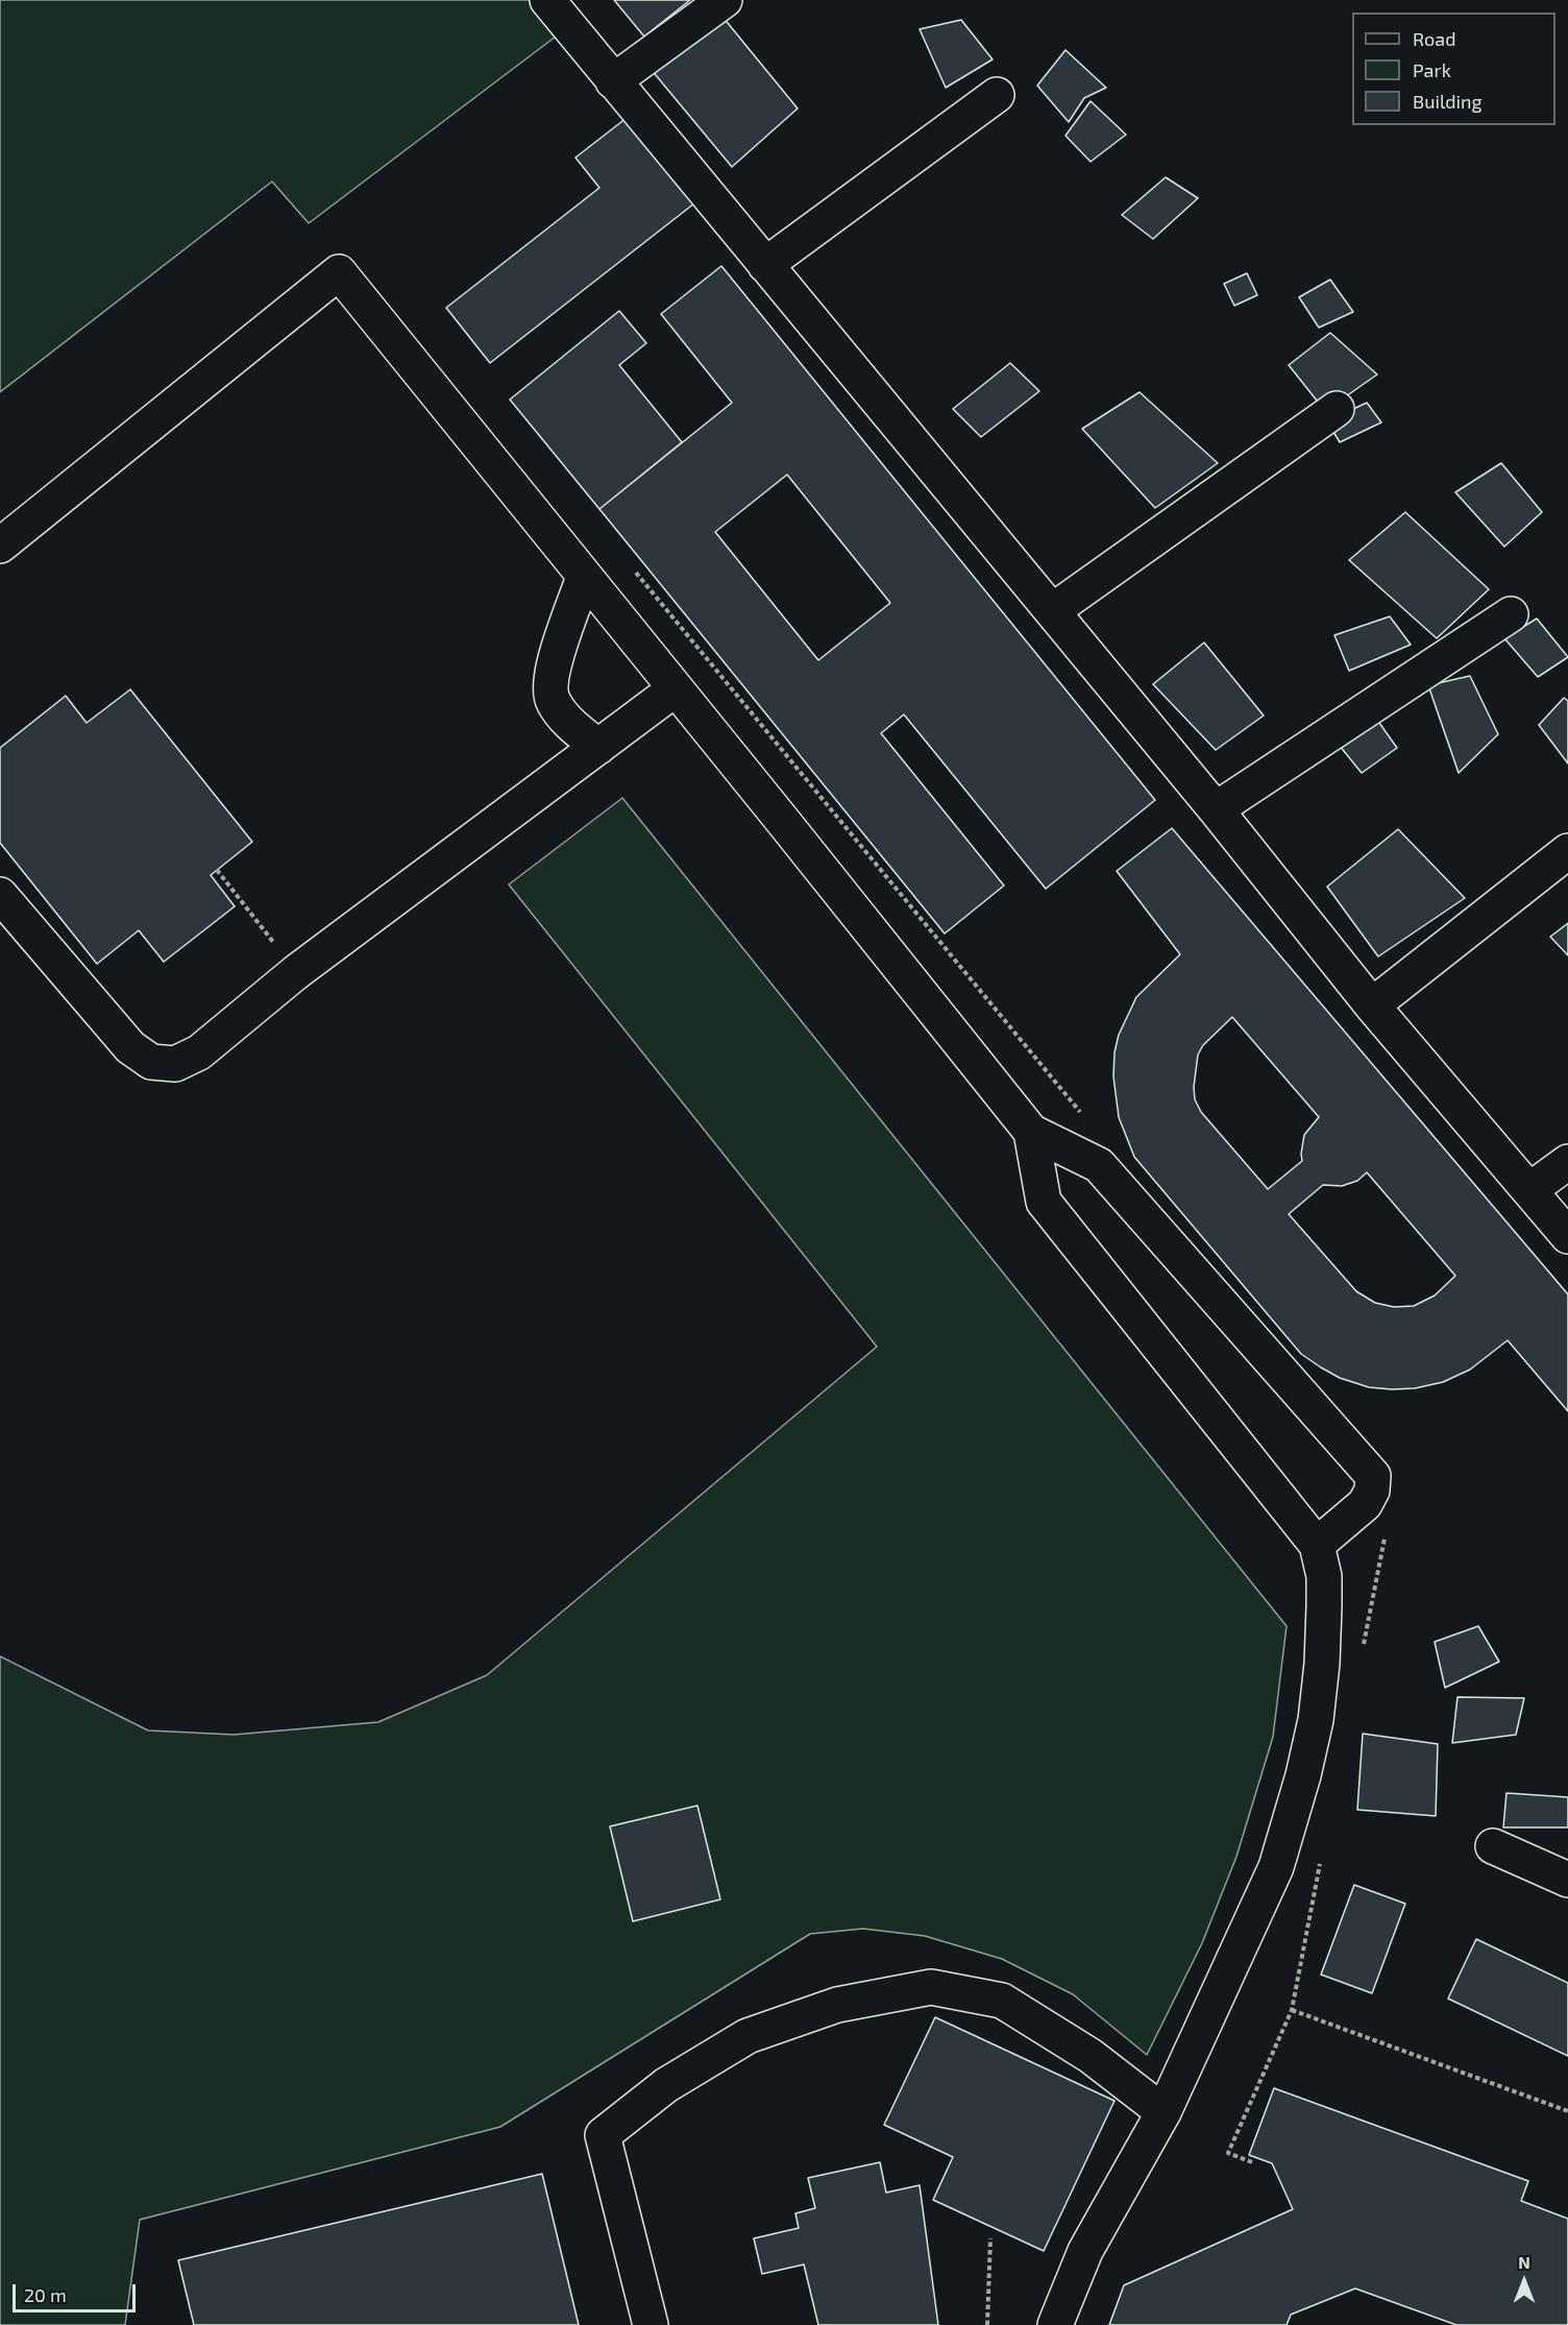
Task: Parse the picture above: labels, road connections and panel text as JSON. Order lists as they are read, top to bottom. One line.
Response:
{"legend":["Road","Park","Building"],"scale_bar":"20 m","north":"top"}
